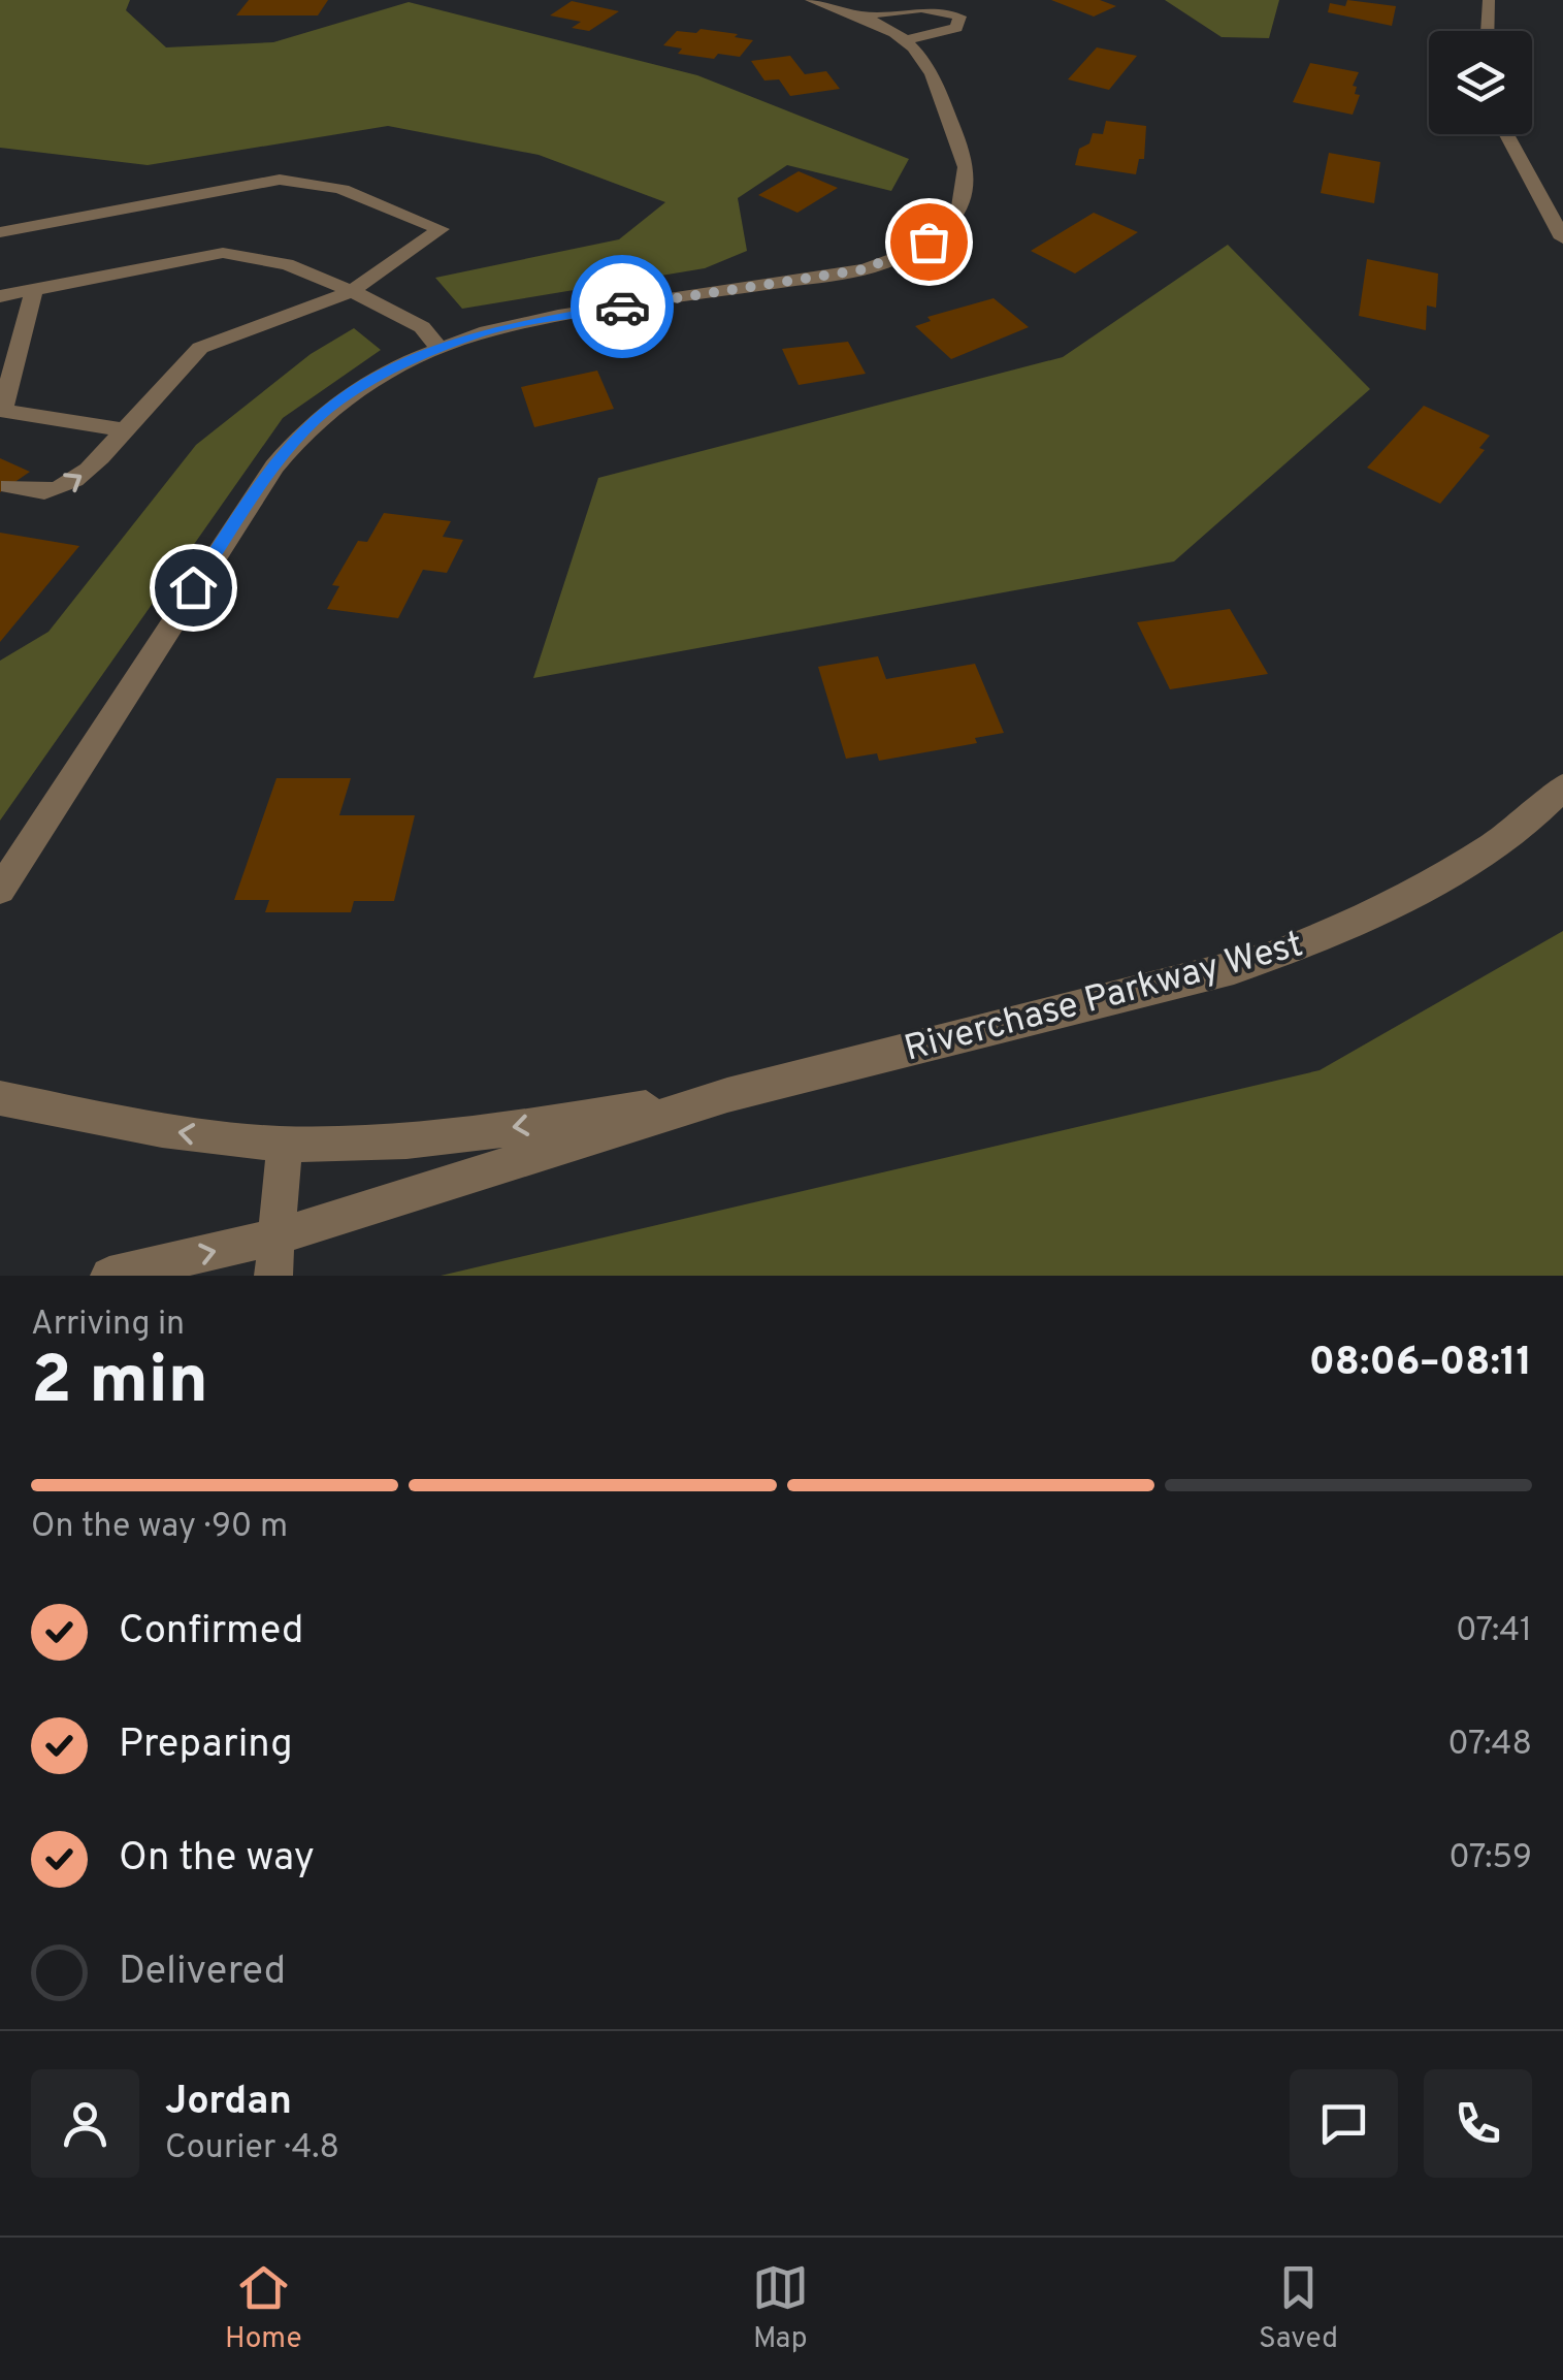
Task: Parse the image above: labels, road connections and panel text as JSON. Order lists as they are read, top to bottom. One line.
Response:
{"streets":{"street":["Riverchase Parkway West"]},"page":{"heading":["2 min","Arriving in","08:06–08:11"],"panel":["Jordan","Courier · 4.8"],"bar":"On the way · 90 m","list":[["Confirmed","07:41"],["Preparing","07:48"],["On the way","07:59"],"Delivered"],"tabs":["Home","Map","Saved"]}}
